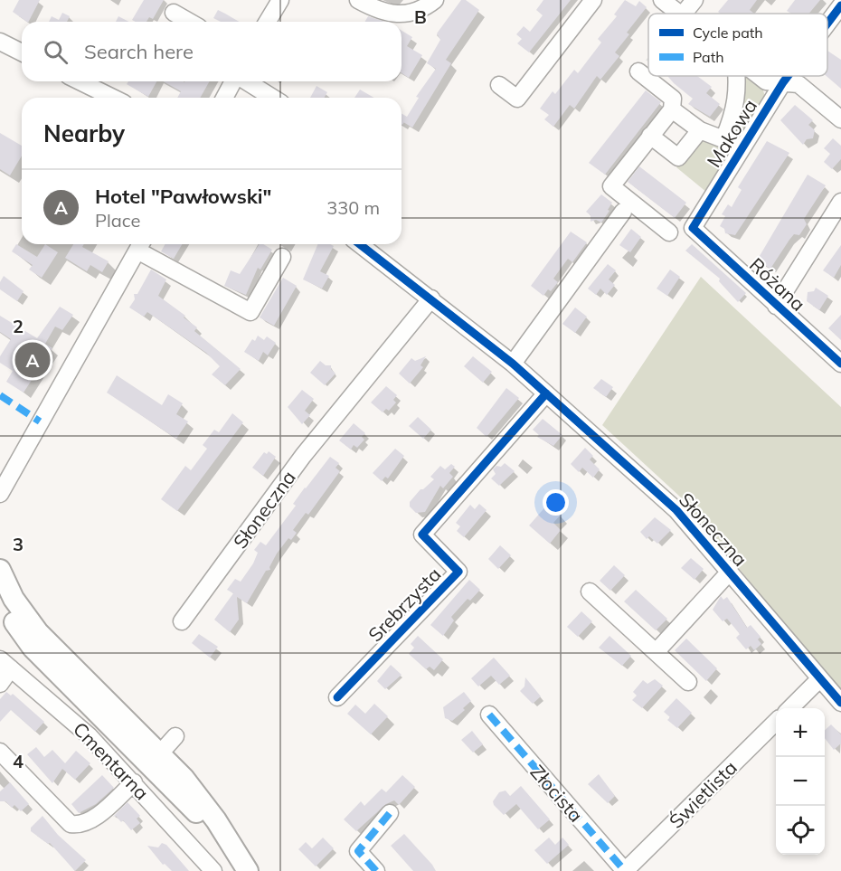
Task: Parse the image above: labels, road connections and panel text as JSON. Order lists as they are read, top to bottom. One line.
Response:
{"streets":{"street":["Makowa","Różana","Słoneczna","Srebrzysta","Cmentarna","Złocista","Świetlista"]},"crossings":[["Makowa","Różana"],["Słoneczna","Srebrzysta"],["Złocista","Świetlista"]],"legend":["Cycle path","Path"],"page":{"search":"Search here","heading":"Nearby","list":[{"mark":"A","name":"Hotel \"Pawłowski\"","note":"Place","value":"330 m"}],"pins":"A","map_buttons":["+","−"]},"grid":{"columns":["B"],"rows":["2","3","4"]}}
